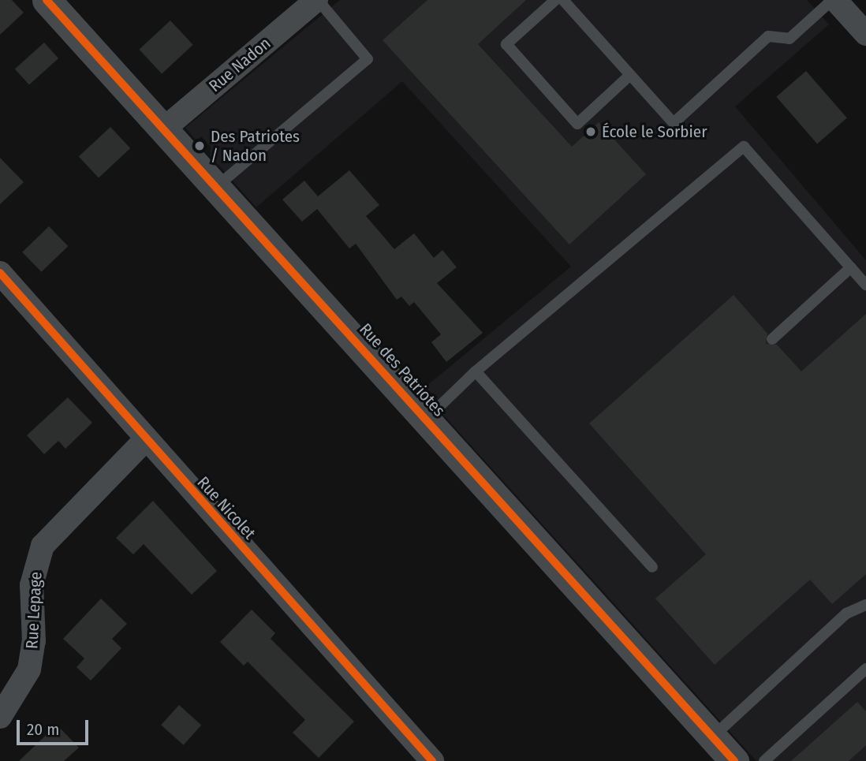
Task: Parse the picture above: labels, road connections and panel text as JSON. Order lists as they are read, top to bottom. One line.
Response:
{"streets":{"street":["Rue Nadon","Rue des Patriotes","Rue Nicolet","Rue Lepage"]},"crossings":[["Rue Nadon","Rue des Patriotes"],["Rue Nicolet","Rue Lepage"]],"places":["École le Sorbier","Des Patriotes / Nadon"],"scale_bar":"20 m"}
